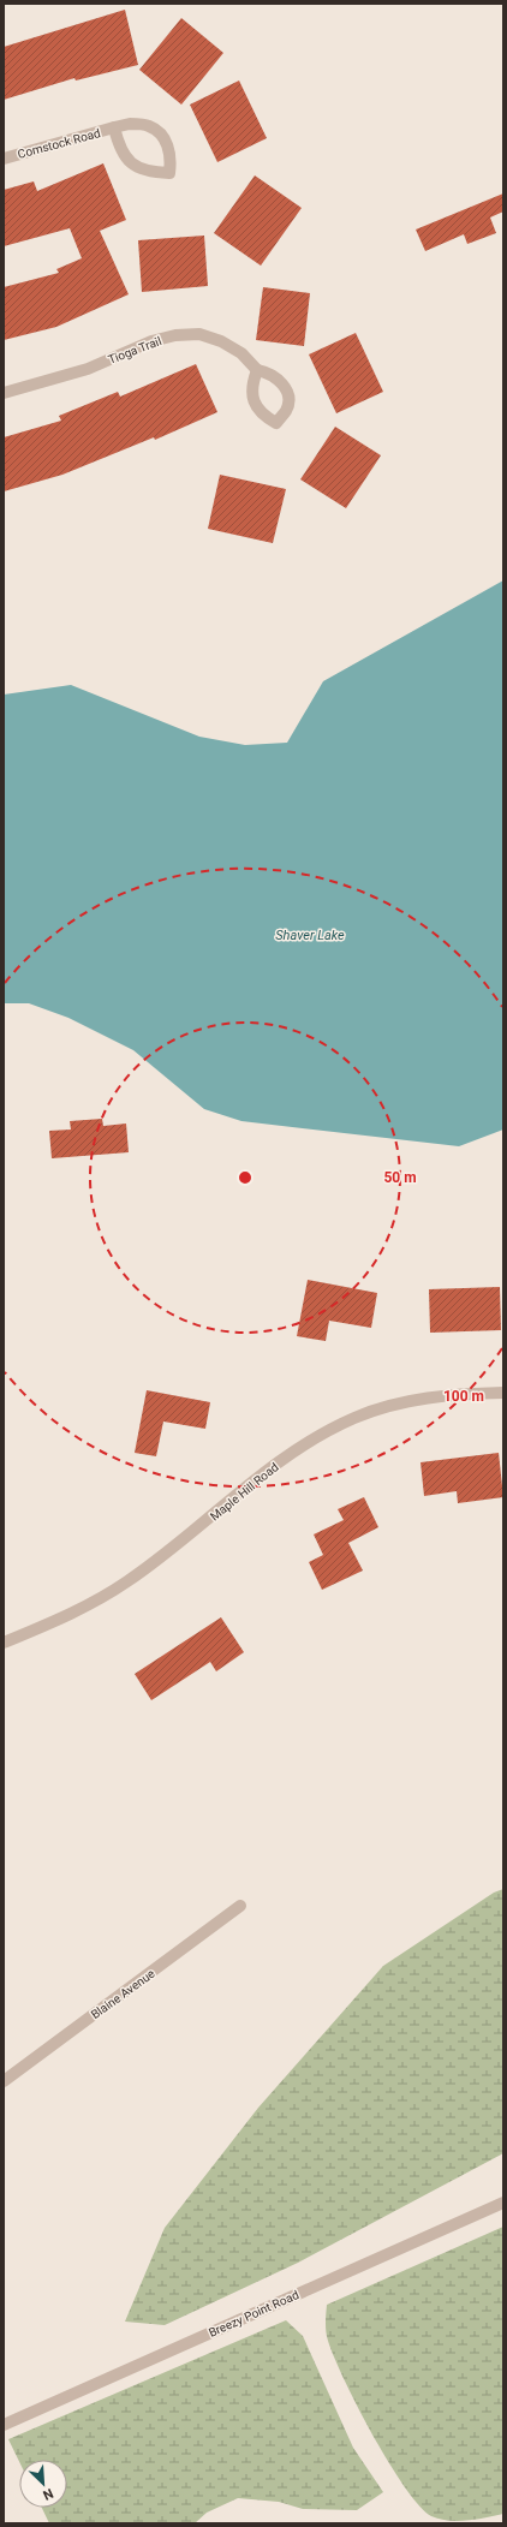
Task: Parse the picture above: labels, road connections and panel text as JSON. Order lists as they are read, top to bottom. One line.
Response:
{"streets":{"street":["Comstock Road","Tioga Trail","Maple Hill Road","Blaine Avenue","Breezy Point Road"]},"water":["Shaver Lake"],"north":"bottom right","rings":["50 m","100 m"]}
